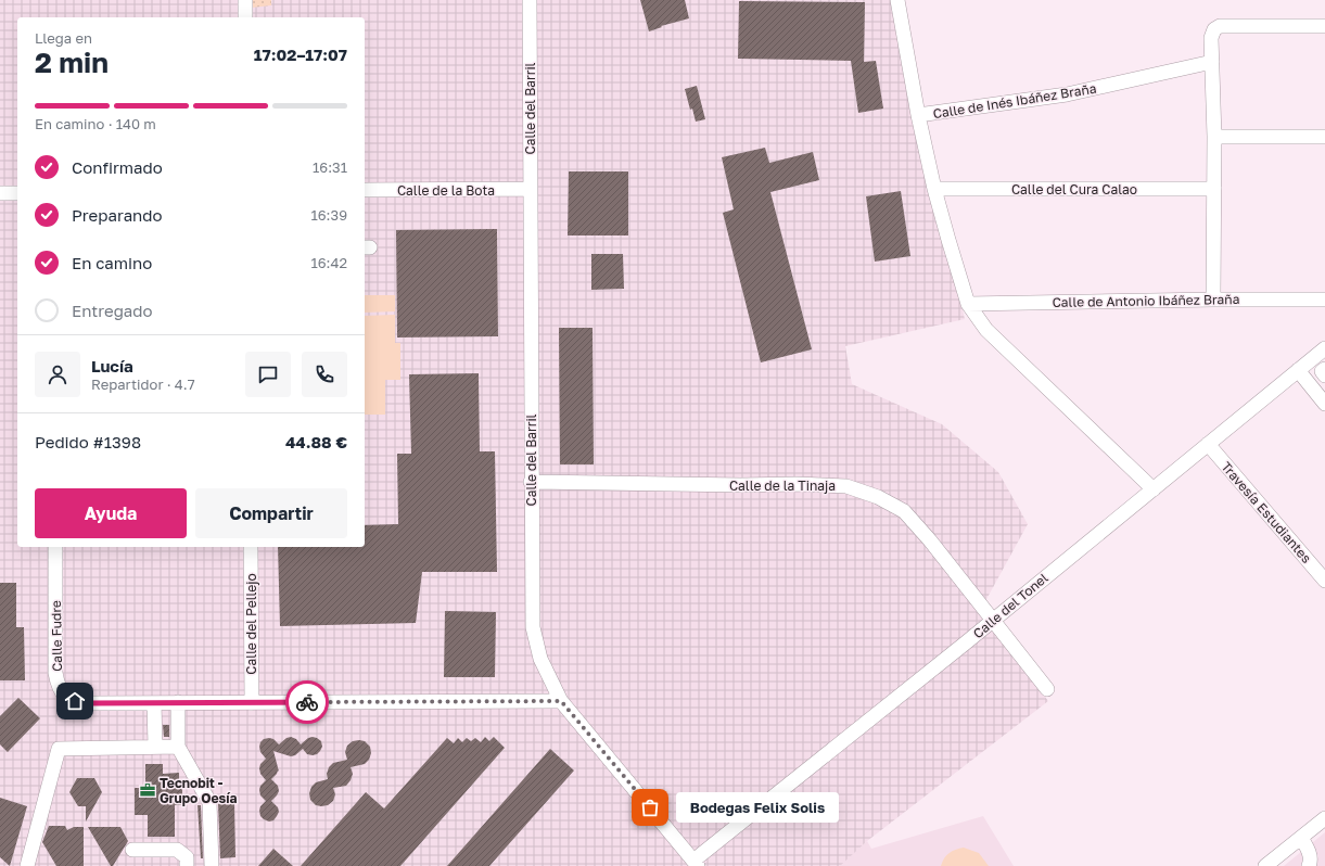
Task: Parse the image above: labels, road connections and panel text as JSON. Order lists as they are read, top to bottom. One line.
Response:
{"streets":{"street":["Calle de Inés Ibáñez Braña","Calle del Barril","Calle del Cura Calao","Calle de la Bota","Calle de Antonio Ibáñez Braña","Calle de la Tinaja","Travesía Estudiantes","Calle del Tonel","Calle del Pellejo","Calle Fudre"]},"crossings":[["Calle del Barril","Calle de la Bota"],["Calle del Barril","Calle de la Tinaja"],["Calle del Barril","Calle del Tonel"],["Calle del Barril","Calle Fudre"],["Calle de la Tinaja","Calle del Tonel"],["Travesía Estudiantes","Calle del Tonel"],["Calle del Pellejo","Calle Fudre"]],"places":{"office":["Tecnobit - Grupo Oesía"],"other":["Bodegas Felix Solis"]},"page":{"heading":["2 min","Llega en","17:02–17:07"],"panel":["Lucía","Repartidor · 4.7","Pedido #1398","44.88 €"],"bar":"En camino · 140 m","list":[["Confirmado","16:31"],["Preparando","16:39"],["En camino","16:42"],"Entregado"],"buttons":["Ayuda","Compartir"],"bubble":"Bodegas Felix Solis"}}
